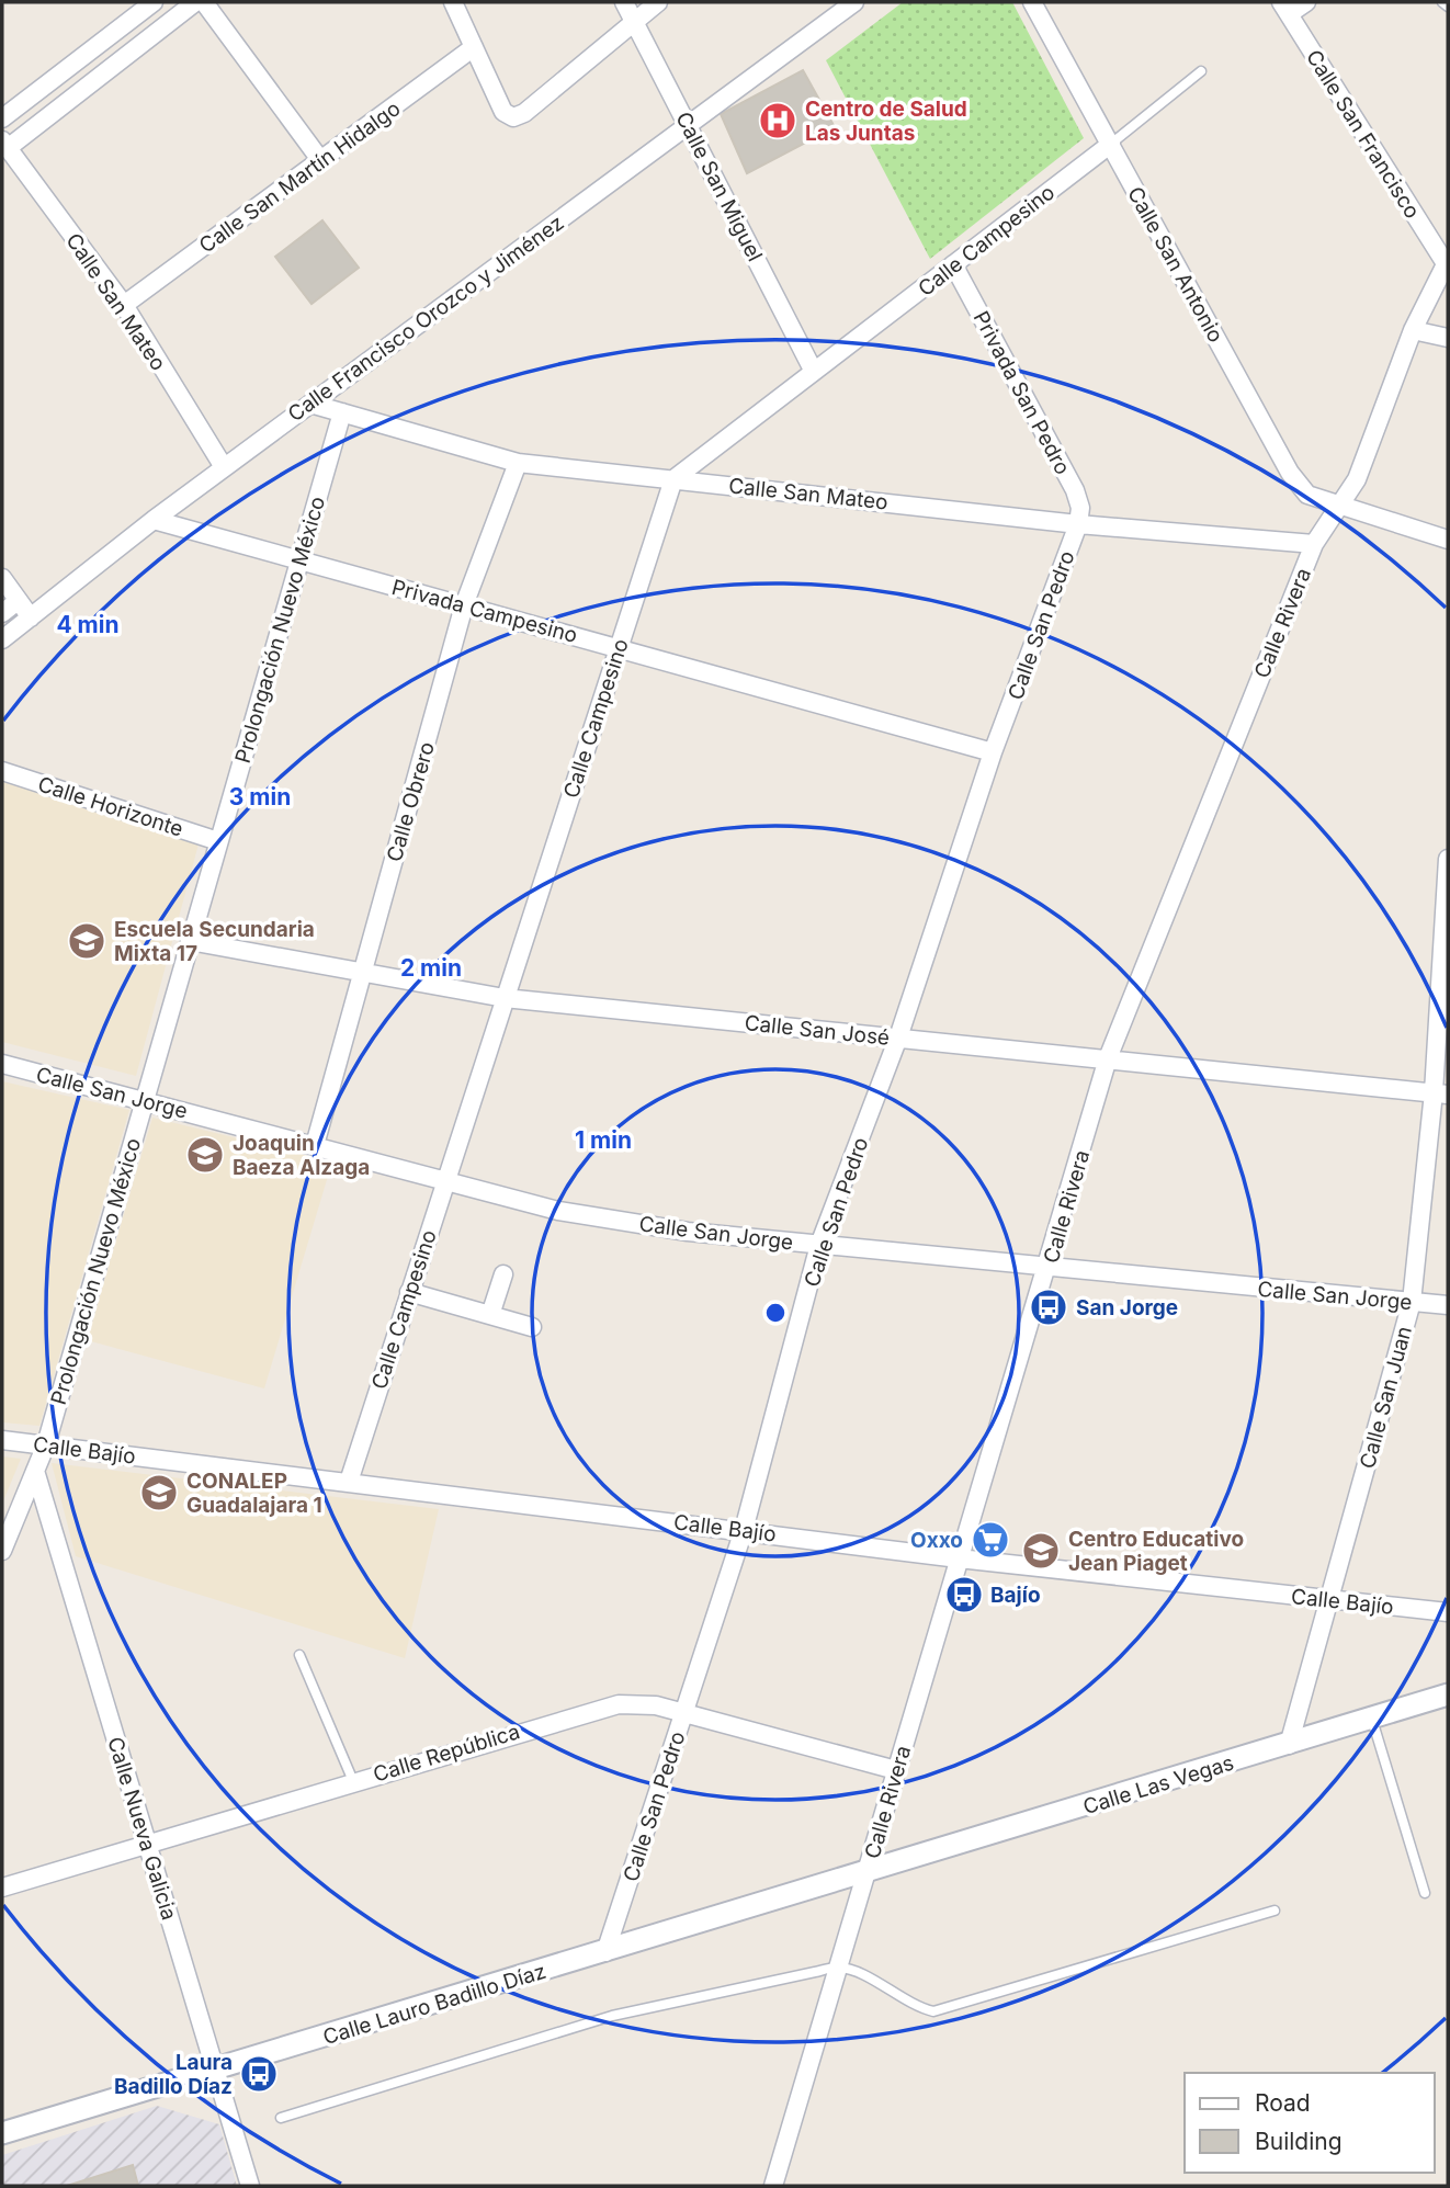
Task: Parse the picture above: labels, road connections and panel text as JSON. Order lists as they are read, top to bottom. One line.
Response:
{"streets":{"street":["Calle San Francisco","Calle San Martín Hidalgo","Calle San Miguel","Calle Campesino","Calle San Antonio","Calle San Mateo","Calle Francisco Orozco y Jiménez","Privada San Pedro","Privada Campesino","Calle Rivera","Calle San Pedro","Prolongación Nuevo México","Calle Obrero","Calle Horizonte","Calle San José","Calle San Jorge","Calle San Juan","Calle Bajío","Calle República","Calle Las Vegas","Calle Nueva Galicia","Calle Lauro Badillo Díaz"]},"crossings":[["Calle San Francisco","Calle Rivera"],["Calle San Martín Hidalgo","Calle San Mateo"],["Calle San Miguel","Calle Campesino"],["Calle San Miguel","Calle Francisco Orozco y Jiménez"],["Calle Campesino","Calle San Antonio"],["Calle Campesino","Calle San Mateo"],["Calle Campesino","Privada San Pedro"],["Calle Campesino","Privada Campesino"],["Calle Campesino","Calle San José"],["Calle Campesino","Calle San Jorge"],["Calle Campesino","Calle Bajío"],["Calle San Antonio","Calle Rivera"],["Calle San Mateo","Calle Francisco Orozco y Jiménez"],["Calle San Mateo","Privada San Pedro"],["Calle San Mateo","Calle Rivera"],["Calle San Mateo","Calle San Pedro"],["Calle San Mateo","Prolongación Nuevo México"],["Calle San Mateo","Calle Obrero"],["Calle Francisco Orozco y Jiménez","Privada Campesino"],["Privada San Pedro","Calle San Pedro"],["Privada Campesino","Calle San Pedro"],["Privada Campesino","Prolongación Nuevo México"],["Privada Campesino","Calle Obrero"],["Calle Rivera","Calle San José"],["Calle Rivera","Calle San Jorge"],["Calle Rivera","Calle Bajío"],["Calle Rivera","Calle República"],["Calle Rivera","Calle Las Vegas"],["Calle Rivera","Calle Lauro Badillo Díaz"],["Calle San Pedro","Calle San José"],["Calle San Pedro","Calle San Jorge"],["Calle San Pedro","Calle Bajío"],["Calle San Pedro","Calle República"],["Calle San Pedro","Calle Lauro Badillo Díaz"],["Prolongación Nuevo México","Calle Horizonte"],["Prolongación Nuevo México","Calle San José"],["Prolongación Nuevo México","Calle San Jorge"],["Prolongación Nuevo México","Calle Bajío"],["Prolongación Nuevo México","Calle Nueva Galicia"],["Calle Obrero","Calle San José"],["Calle Obrero","Calle San Jorge"],["Calle San José","Calle San Juan"],["Calle San Jorge","Calle San Juan"],["Calle San Juan","Calle Bajío"],["Calle San Juan","Calle Las Vegas"],["Calle República","Calle Nueva Galicia"],["Calle Las Vegas","Calle Lauro Badillo Díaz"],["Calle Nueva Galicia","Calle Lauro Badillo Díaz"]],"places":{"hospital":["Centro de Salud Las Juntas"],"school or university":["Escuela Secundaria Mixta 17","Joaquin Baeza Alzaga","CONALEP Guadalajara 1","Centro Educativo Jean Piaget"],"bus stop":["San Jorge","Bajío","Laura Badillo Díaz"],"supermarket":["Oxxo"]},"legend":["Road","Building"],"rings":["4 min","3 min","2 min","1 min"]}
